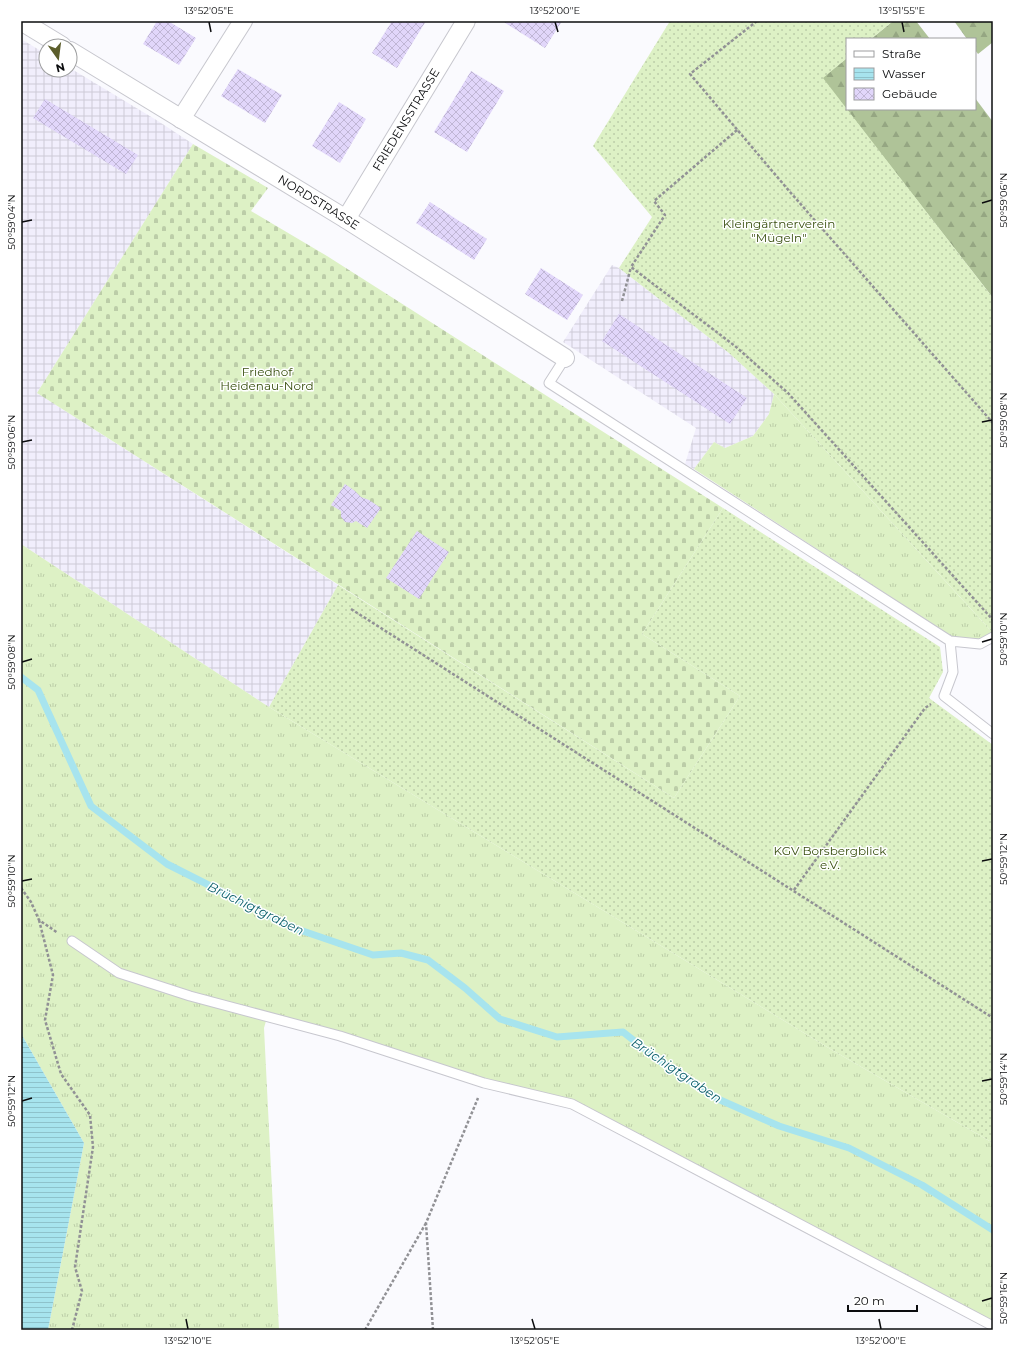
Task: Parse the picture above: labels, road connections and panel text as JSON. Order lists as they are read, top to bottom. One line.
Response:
{"streets":{"street":["FRIEDENSSTRASSE","NORDSTRASSE"]},"crossings":[["FRIEDENSSTRASSE","NORDSTRASSE"]],"water":["Brüchigtgraben"],"parks":["Kleingärtnerverein \"Mügeln\"","Friedhof Heidenau-Nord","KGV Borsbergblick e.V."],"legend":["Straße","Wasser","Gebäude"],"scale_bar":"20 m","north":"bottom","coordinates":["13°52'05\"E","13°52'00\"E","13°51'55\"E","50°59'06\"N","50°59'04\"N","50°59'08\"N","50°59'10\"N","50°59'12\"N","50°59'14\"N","50°59'16\"N","13°52'10\"E"]}
